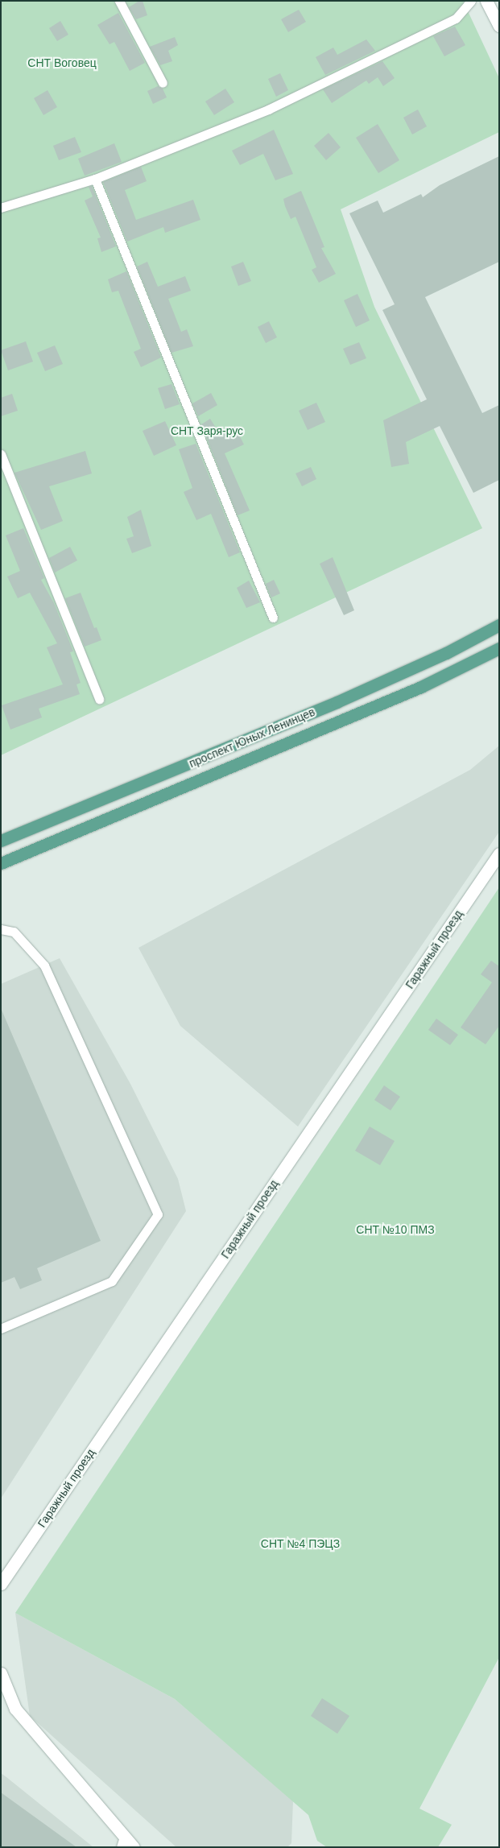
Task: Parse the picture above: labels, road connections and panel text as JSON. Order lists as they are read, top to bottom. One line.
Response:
{"streets":{"main road":["проспект Юных Ленинцев"],"street":["Гаражный проезд"]},"parks":["СНТ Воговец","СНТ Заря-рус","СНТ №10 ПМЗ","СНТ №4 ПЭЦЗ"]}
